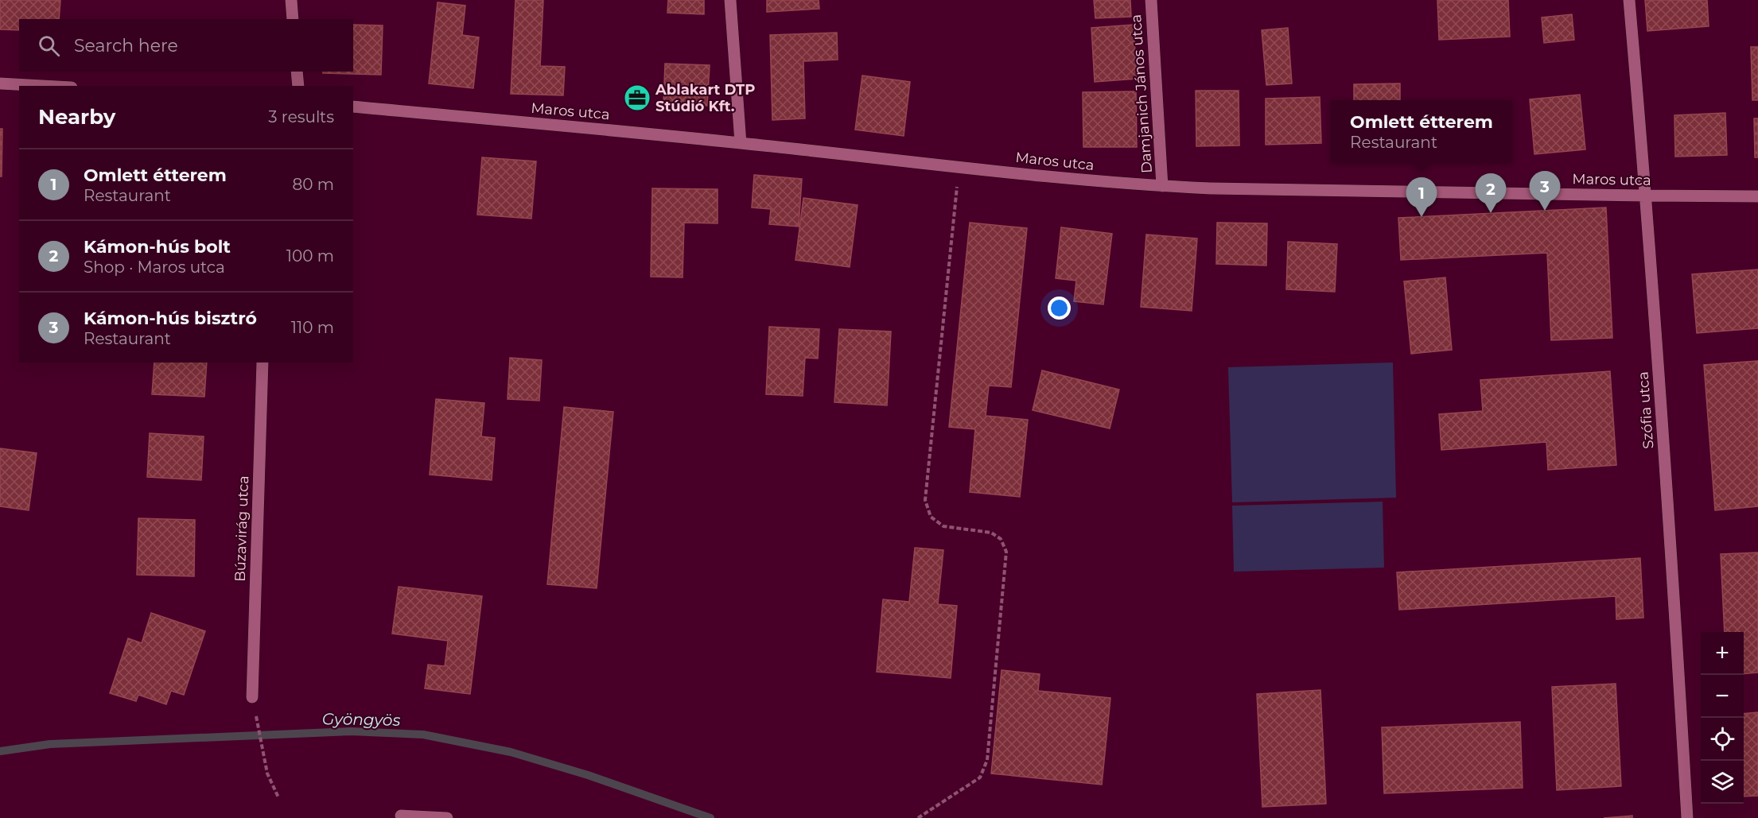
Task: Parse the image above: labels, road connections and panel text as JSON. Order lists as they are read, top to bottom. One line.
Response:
{"streets":{"street":["Damjanich János utca","Maros utca","Szófia utca","Búzavirág utca"]},"crossings":[["Damjanich János utca","Maros utca"],["Maros utca","Szófia utca"]],"water":["Gyöngyös"],"places":{"office":["Ablakart DTP Stúdió Kft."]},"page":{"search":"Search here","heading":["Nearby","3 results"],"popup":["Omlett étterem","Restaurant"],"list":[{"mark":"1","name":"Omlett étterem","note":"Restaurant","value":"80 m"},{"mark":"2","name":"Kámon-hús bolt","note":"Shop · Maros utca","value":"100 m"},{"mark":"3","name":"Kámon-hús bisztró","note":"Restaurant","value":"110 m"}],"pins":["3","2","1"],"map_buttons":["+","−"]}}
